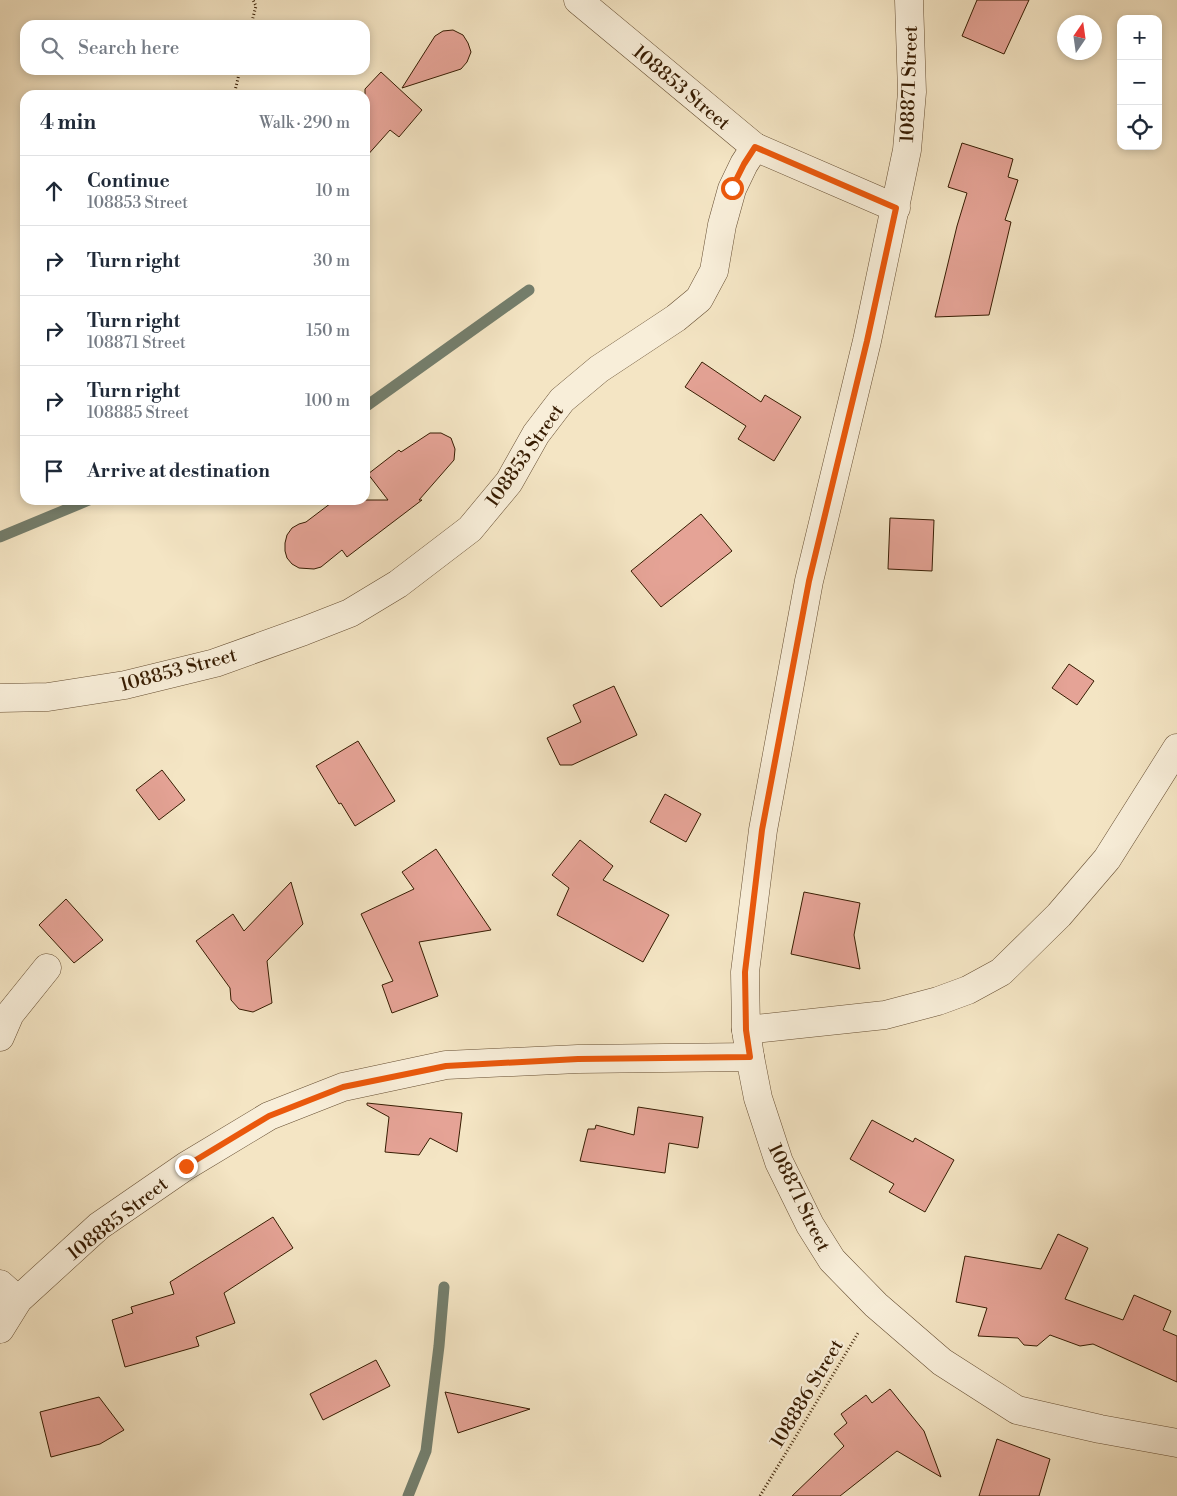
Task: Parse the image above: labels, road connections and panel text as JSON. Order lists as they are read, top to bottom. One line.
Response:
{"streets":{"street":["108871 Street","108853 Street","108885 Street"],"path":["108886 Street"]},"crossings":[["108871 Street","108885 Street"],["108871 Street","108886 Street"]],"north":"top","page":{"map_buttons":["+","−"],"search":"Search here","heading":["4 min","Walk · 290 m"],"list":[["Continue","108853 Street","10 m"],["Turn right","30 m"],["Turn right","108871 Street","150 m"],["Turn right","108885 Street","100 m"],"Arrive at destination"]}}
